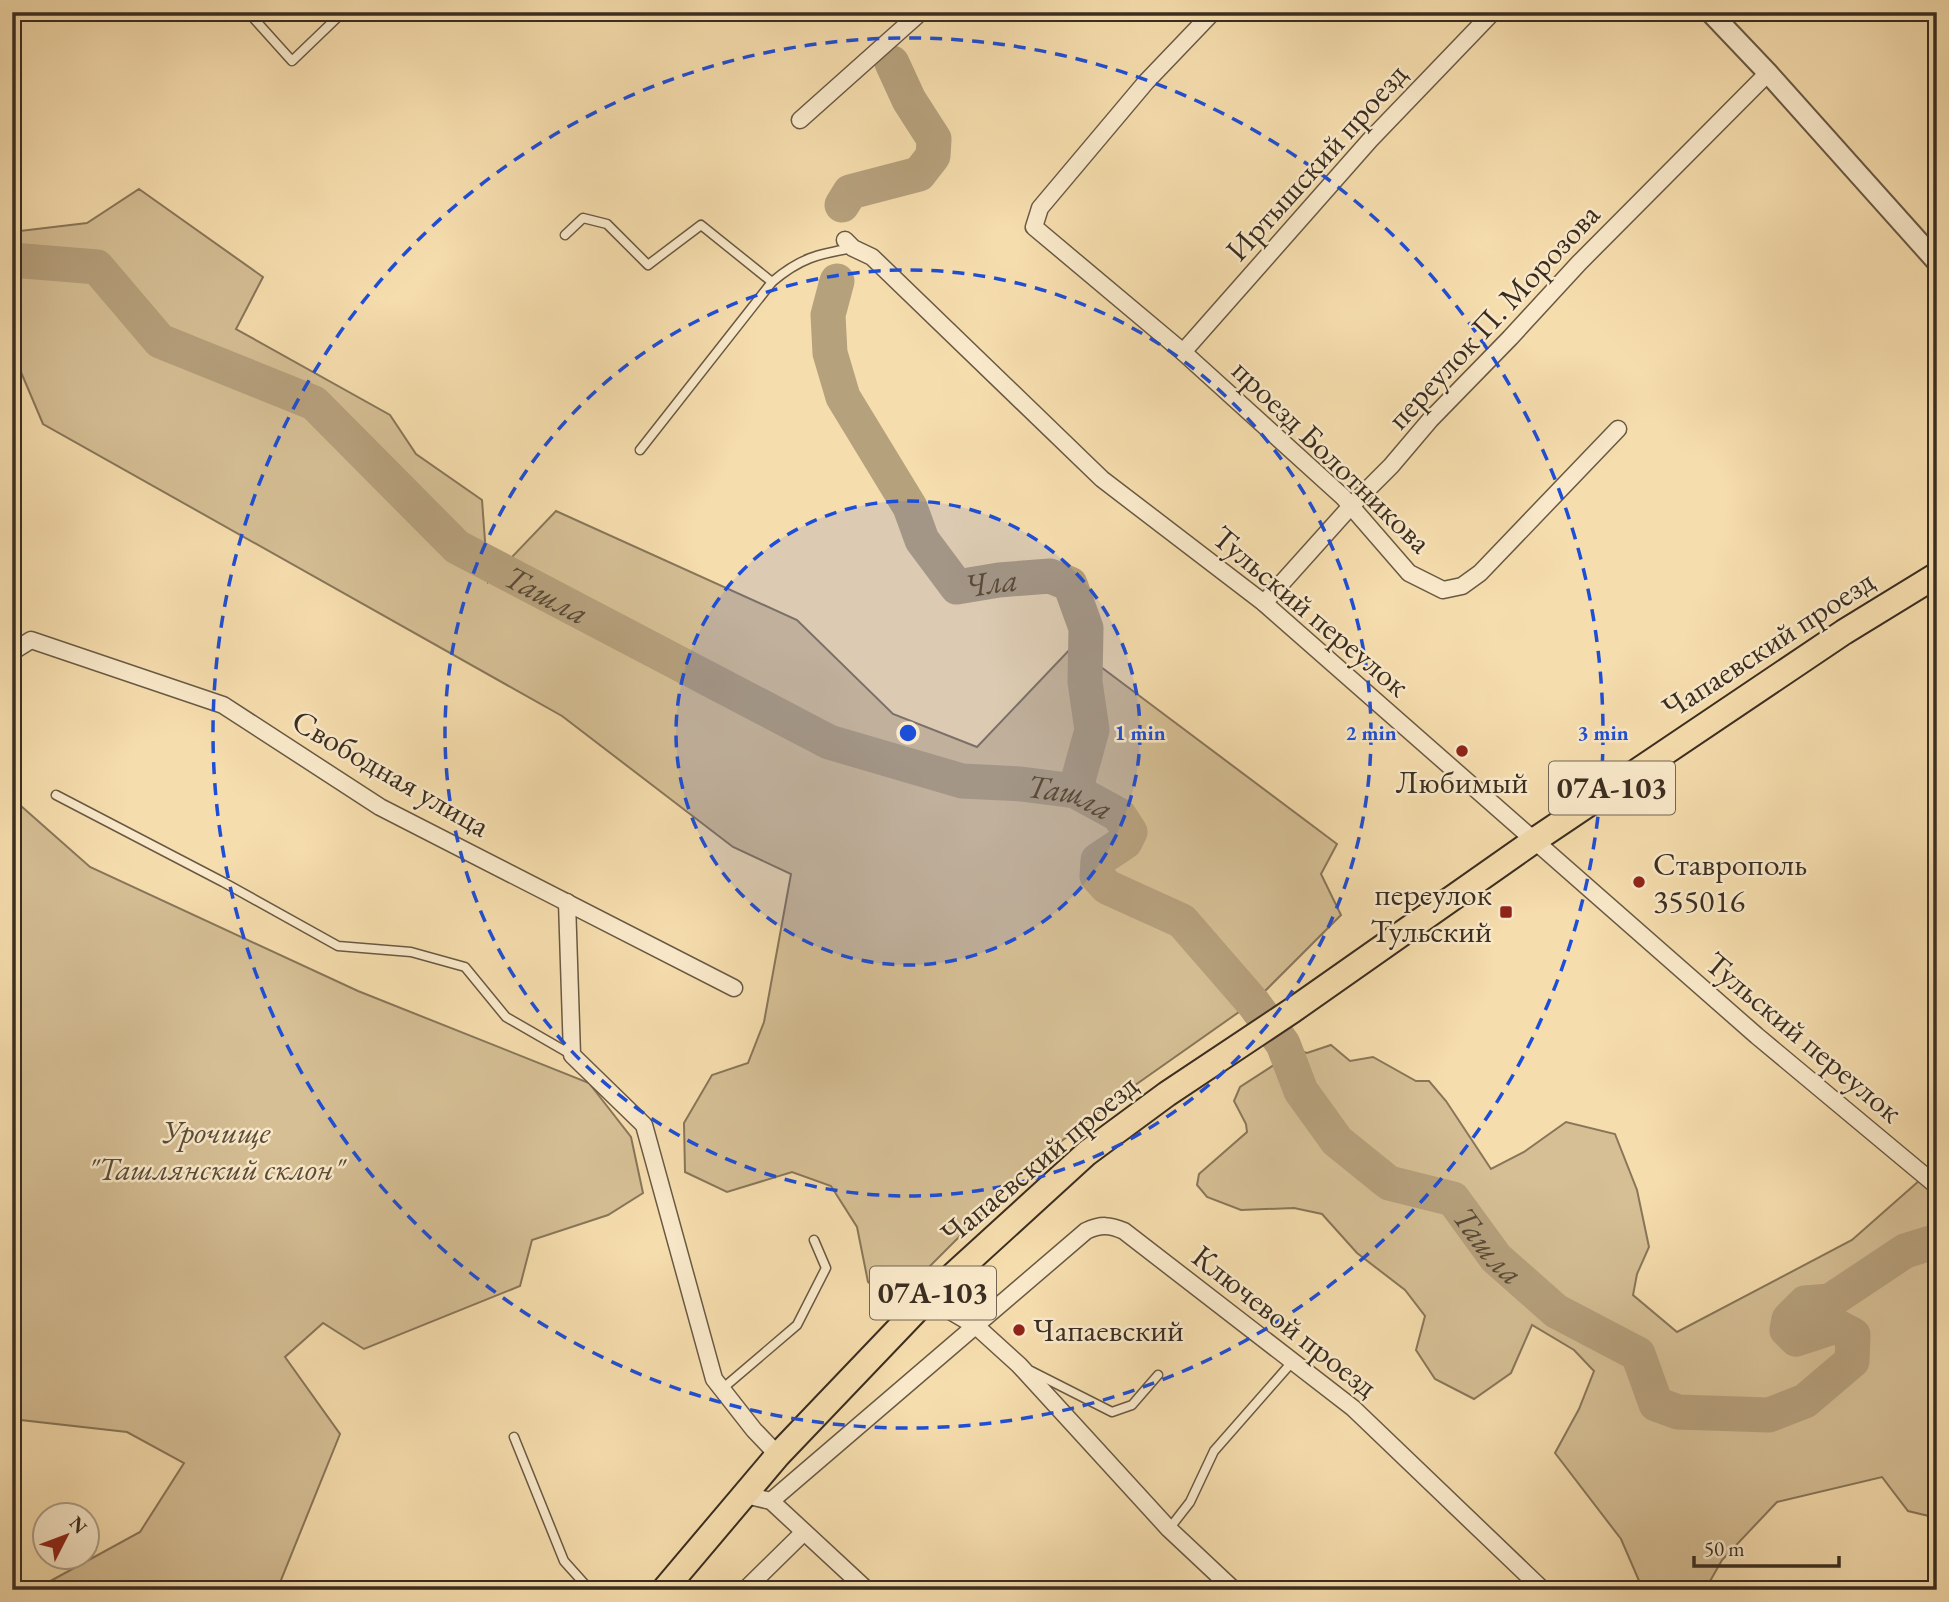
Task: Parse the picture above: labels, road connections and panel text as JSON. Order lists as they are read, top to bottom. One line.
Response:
{"streets":{"main road":["Чапаевский проезд","07А-103"],"street":["Иртышский проезд","переулок П. Морозова","проезд Болотникова","Тульский переулок","Свободная улица","Ключевой проезд"]},"crossings":[["Иртышский проезд","проезд Болотникова"],["переулок П. Морозова","проезд Болотникова"],["переулок П. Морозова","Тульский переулок"],["Тульский переулок","Чапаевский проезд"]],"water":["Чла","Ташла"],"parks":["Урочище \"Ташлянский склон\""],"places":{"other":["Любимый","Ставрополь 355016","Чапаевский"],"transit":["переулок Тульский"]},"scale_bar":"50 m","north":"top right","rings":["1 min","2 min","3 min"]}
